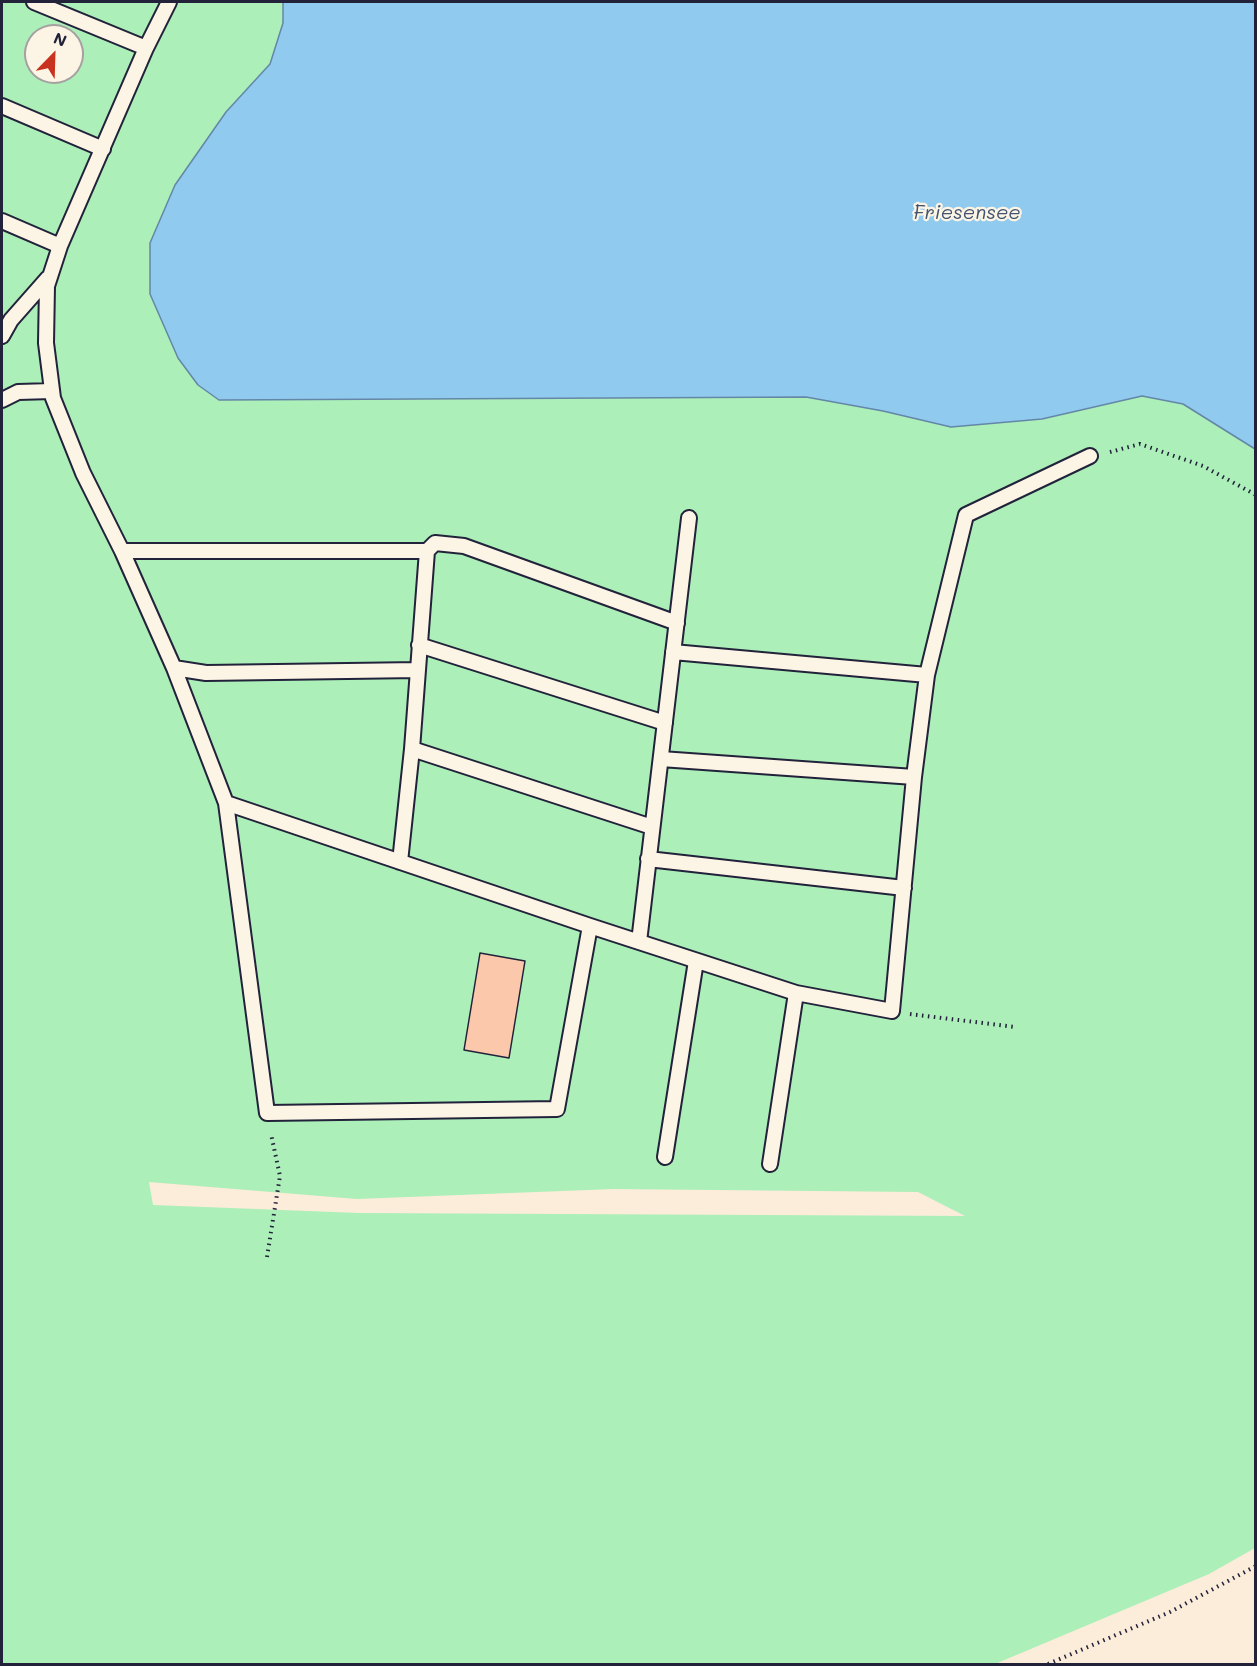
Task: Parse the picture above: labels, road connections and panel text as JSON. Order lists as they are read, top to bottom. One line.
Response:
{"water":["Friesensee"],"north":"top right"}
